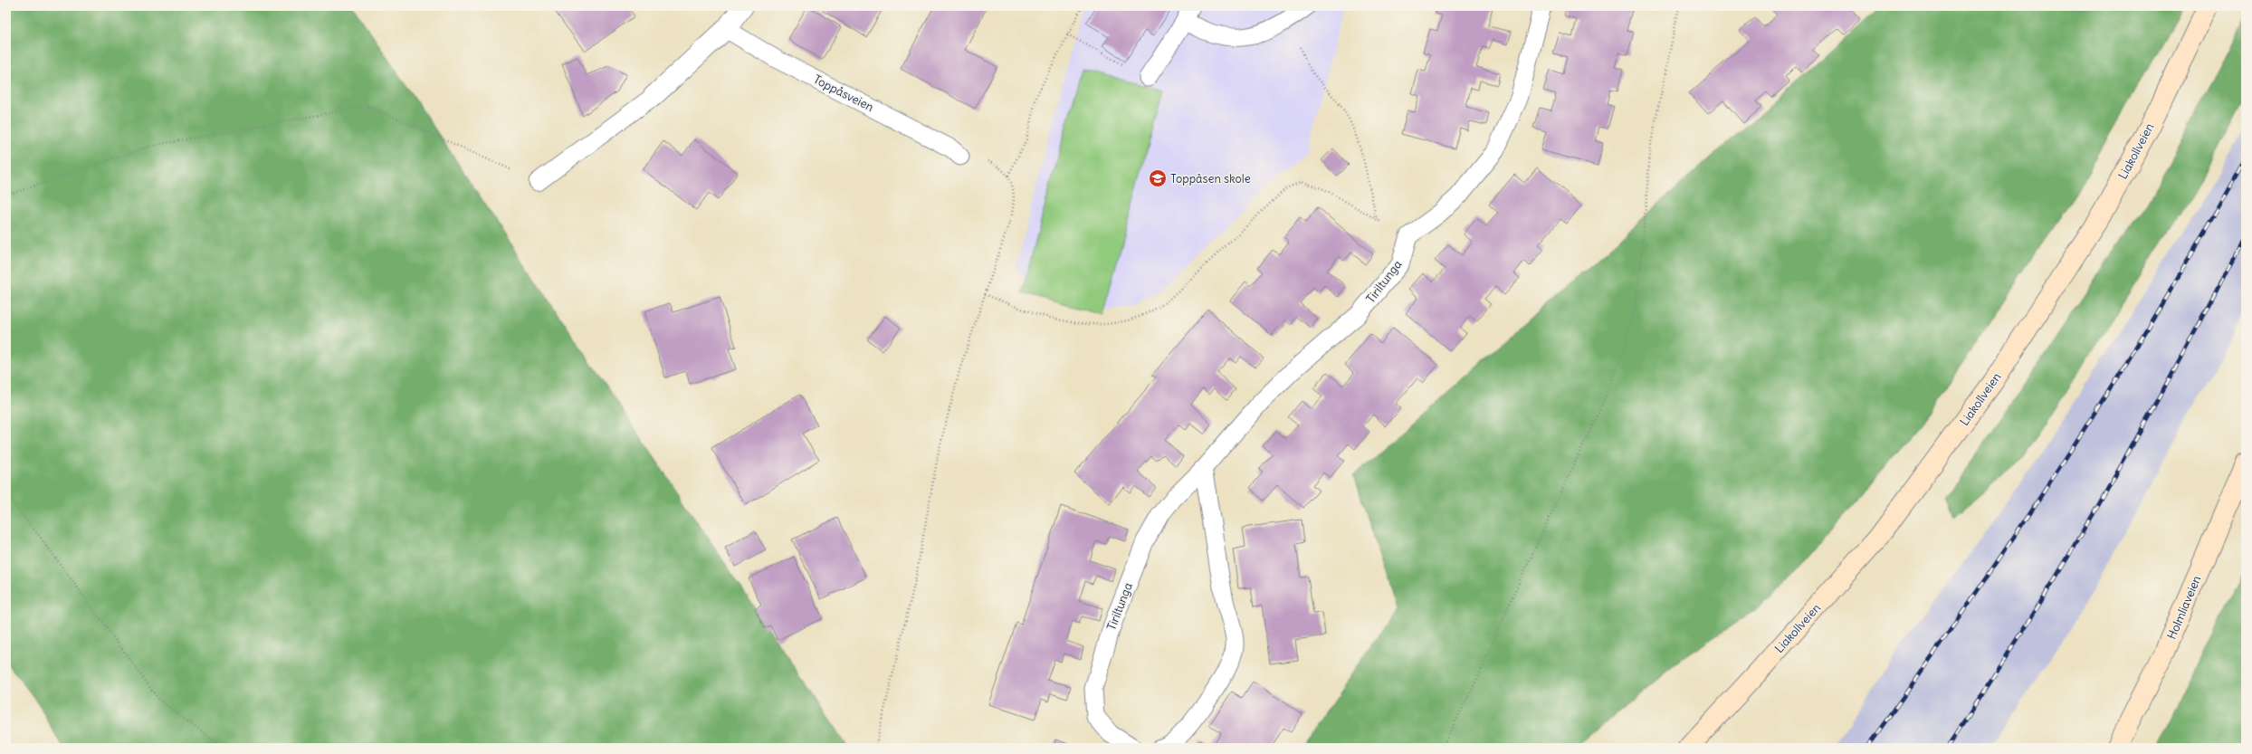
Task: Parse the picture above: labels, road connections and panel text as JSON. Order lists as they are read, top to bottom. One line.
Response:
{"streets":{"street":["Liakollveien","Holmliaveien"],"lane":["Toppåsveien","Tiriltunga"]},"places":{"school or university":["Toppåsen skole"]}}
